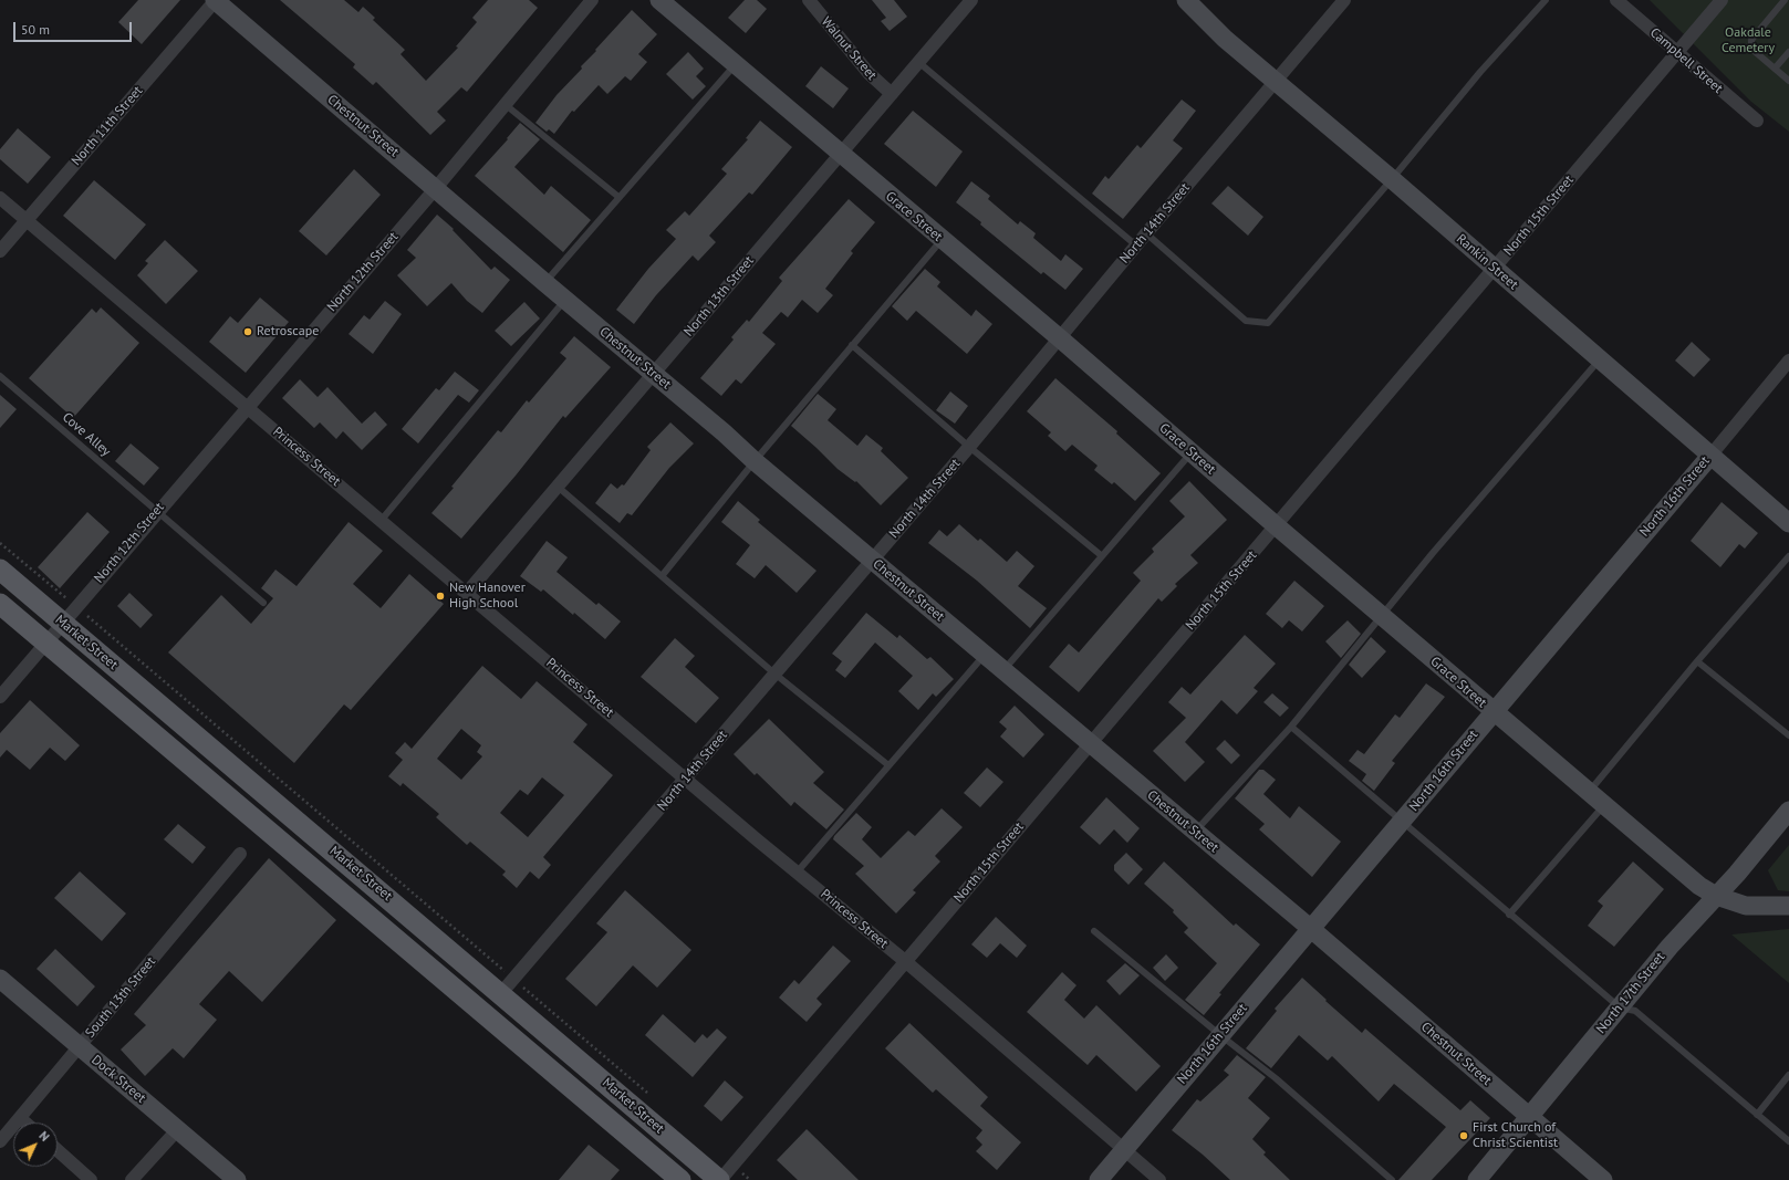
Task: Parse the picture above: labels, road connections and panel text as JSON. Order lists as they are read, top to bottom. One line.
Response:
{"streets":{"main road":["Market Street"],"street":["Walnut Street","Campbell Street","North 11th Street","Chestnut Street","North 15th Street","Grace Street","North 14th Street","Rankin Street","North 12th Street","North 13th Street","Princess Street","North 16th Street","North 17th Street","South 13th Street","Dock Street"],"lane":["Cove Alley"]},"crossings":[["Walnut Street","North 13th Street"],["Campbell Street","North 15th Street"],["North 11th Street","Chestnut Street"],["North 11th Street","Princess Street"],["Chestnut Street","North 15th Street"],["Chestnut Street","North 14th Street"],["Chestnut Street","North 12th Street"],["Chestnut Street","North 13th Street"],["Chestnut Street","North 16th Street"],["Chestnut Street","North 17th Street"],["North 15th Street","Grace Street"],["North 15th Street","Rankin Street"],["North 15th Street","Princess Street"],["North 15th Street","Market Street"],["Grace Street","North 14th Street"],["Grace Street","North 13th Street"],["Grace Street","North 16th Street"],["Grace Street","North 17th Street"],["North 14th Street","Rankin Street"],["North 14th Street","Princess Street"],["North 14th Street","Market Street"],["Rankin Street","North 16th Street"],["North 12th Street","Cove Alley"],["North 12th Street","Princess Street"],["North 12th Street","Market Street"],["North 13th Street","Princess Street"],["Princess Street","North 16th Street"],["South 13th Street","Dock Street"]],"parks":["Oakdale Cemetery"],"places":["Retroscape","New Hanover High School","First Church of Christ Scientist"],"scale_bar":"50 m","north":"top right"}
